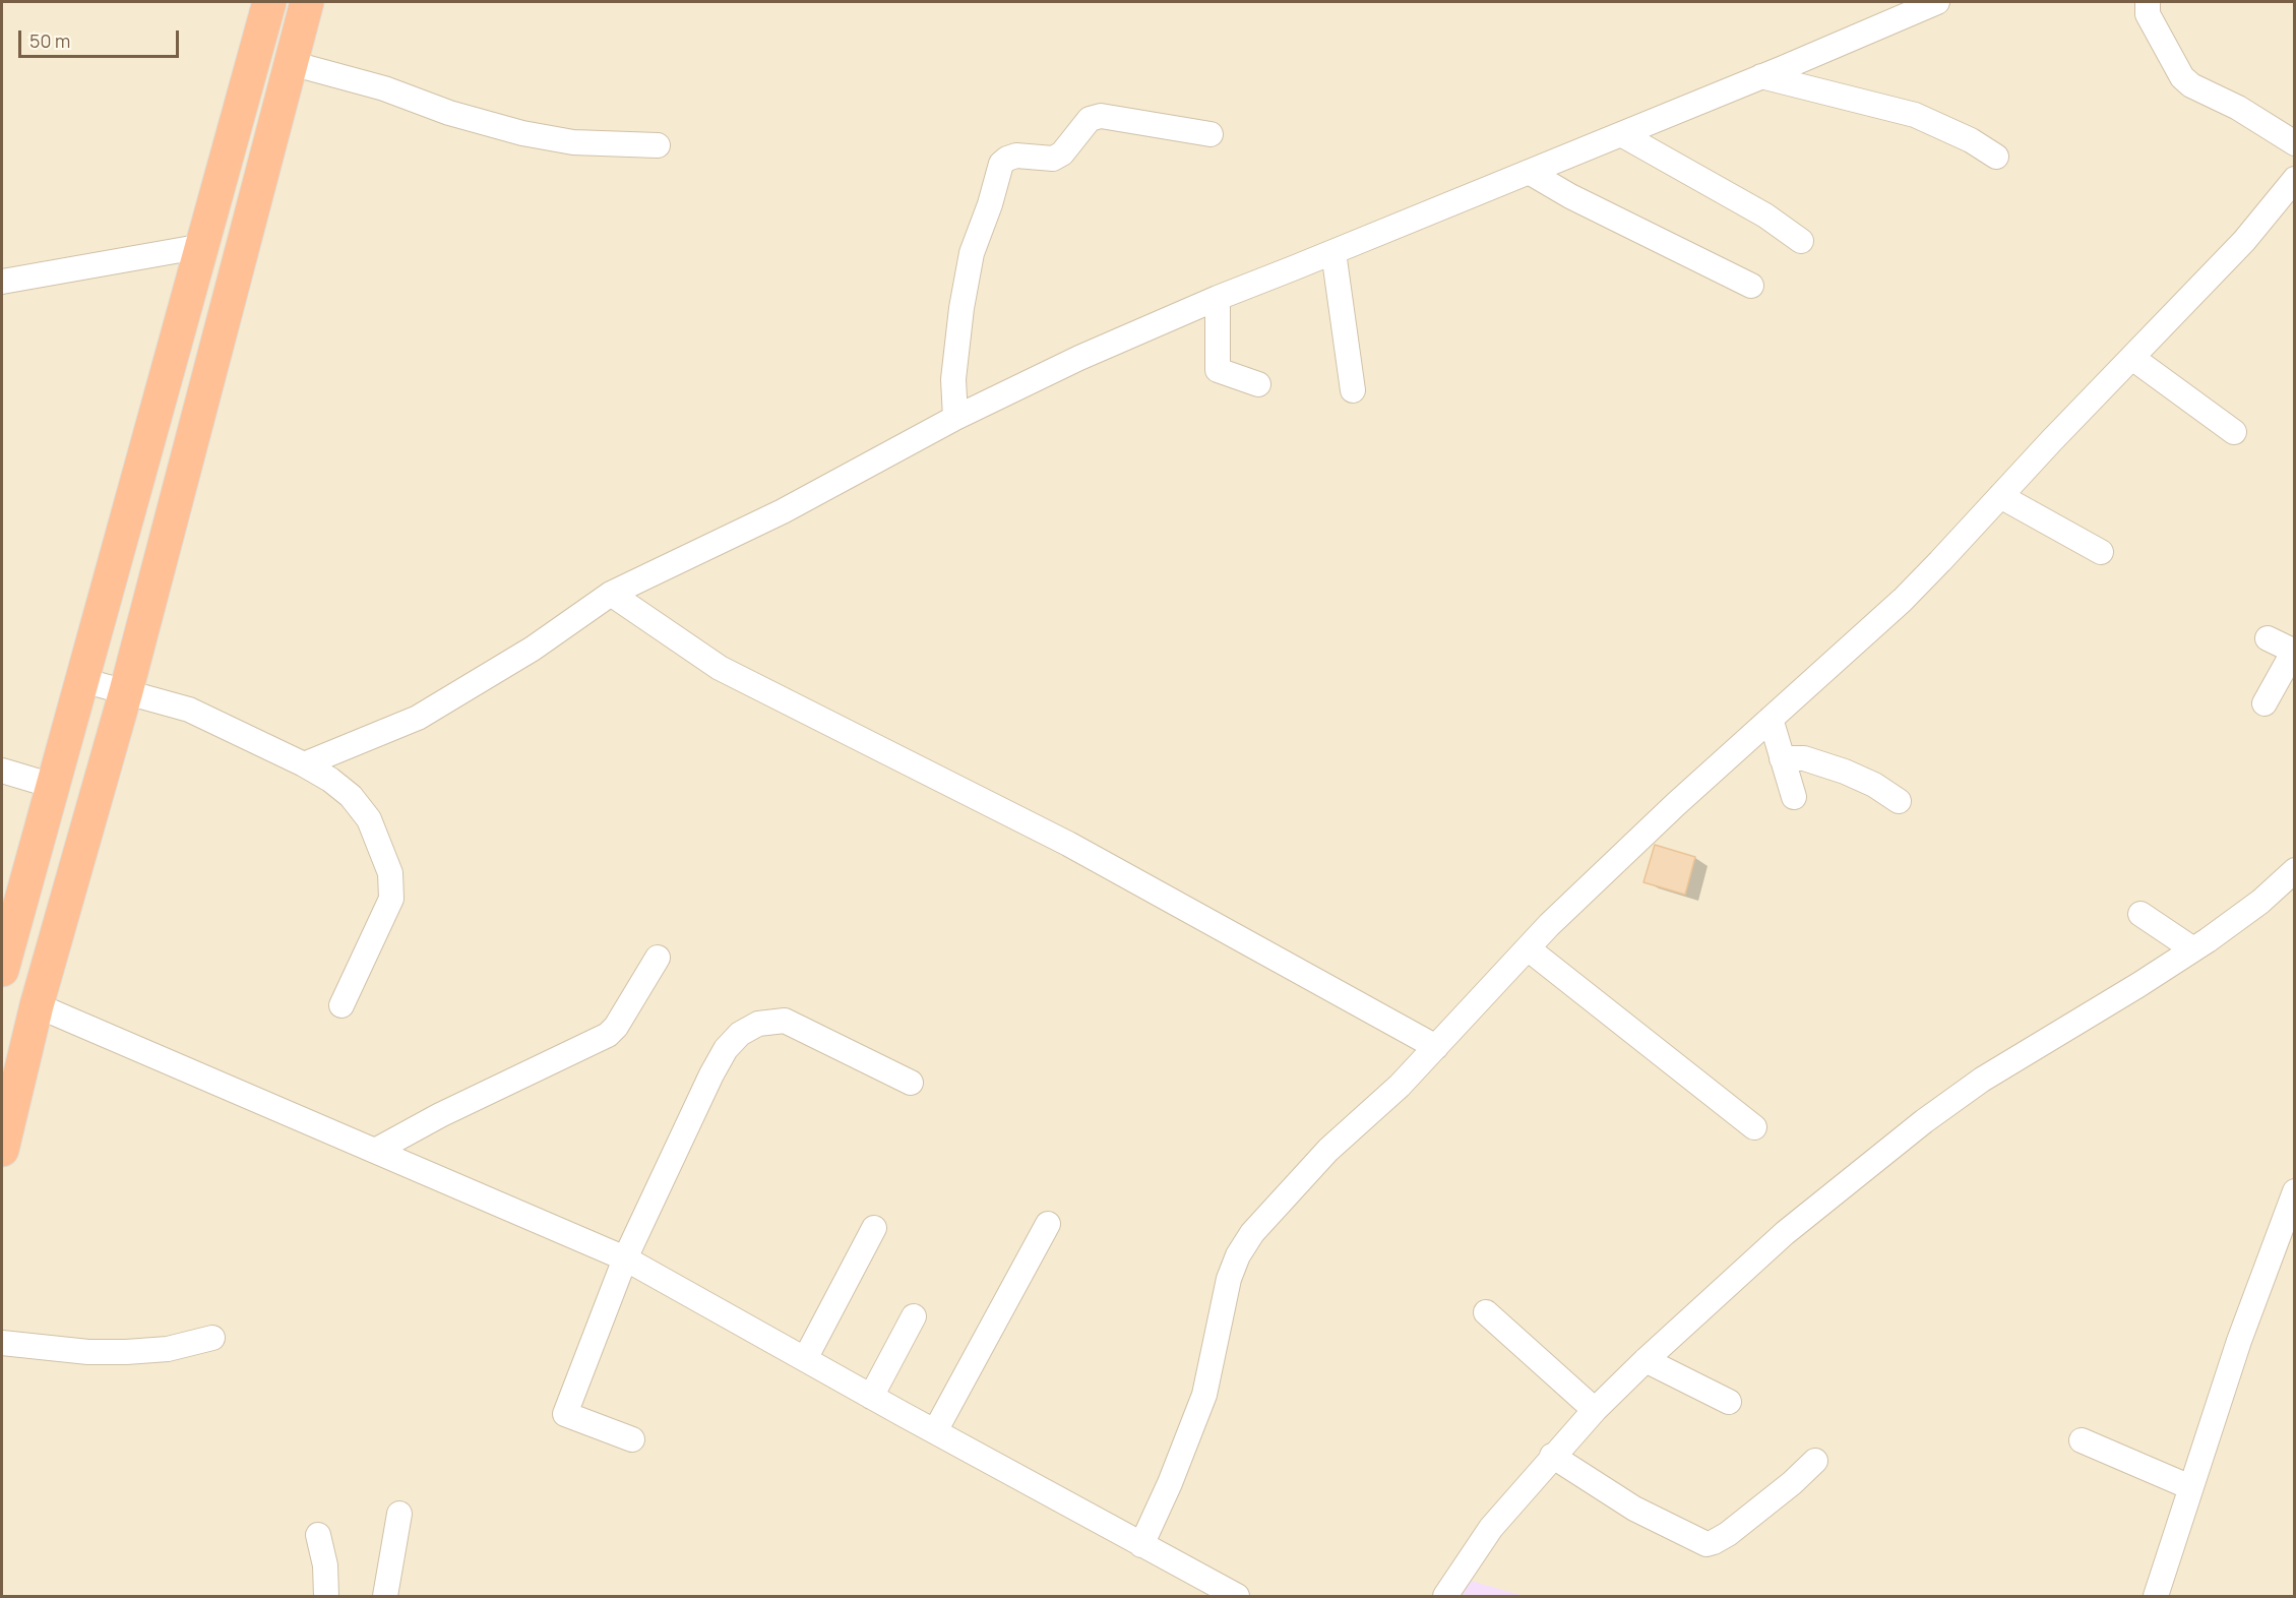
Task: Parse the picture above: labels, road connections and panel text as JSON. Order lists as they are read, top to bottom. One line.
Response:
{"scale_bar":"50 m"}
